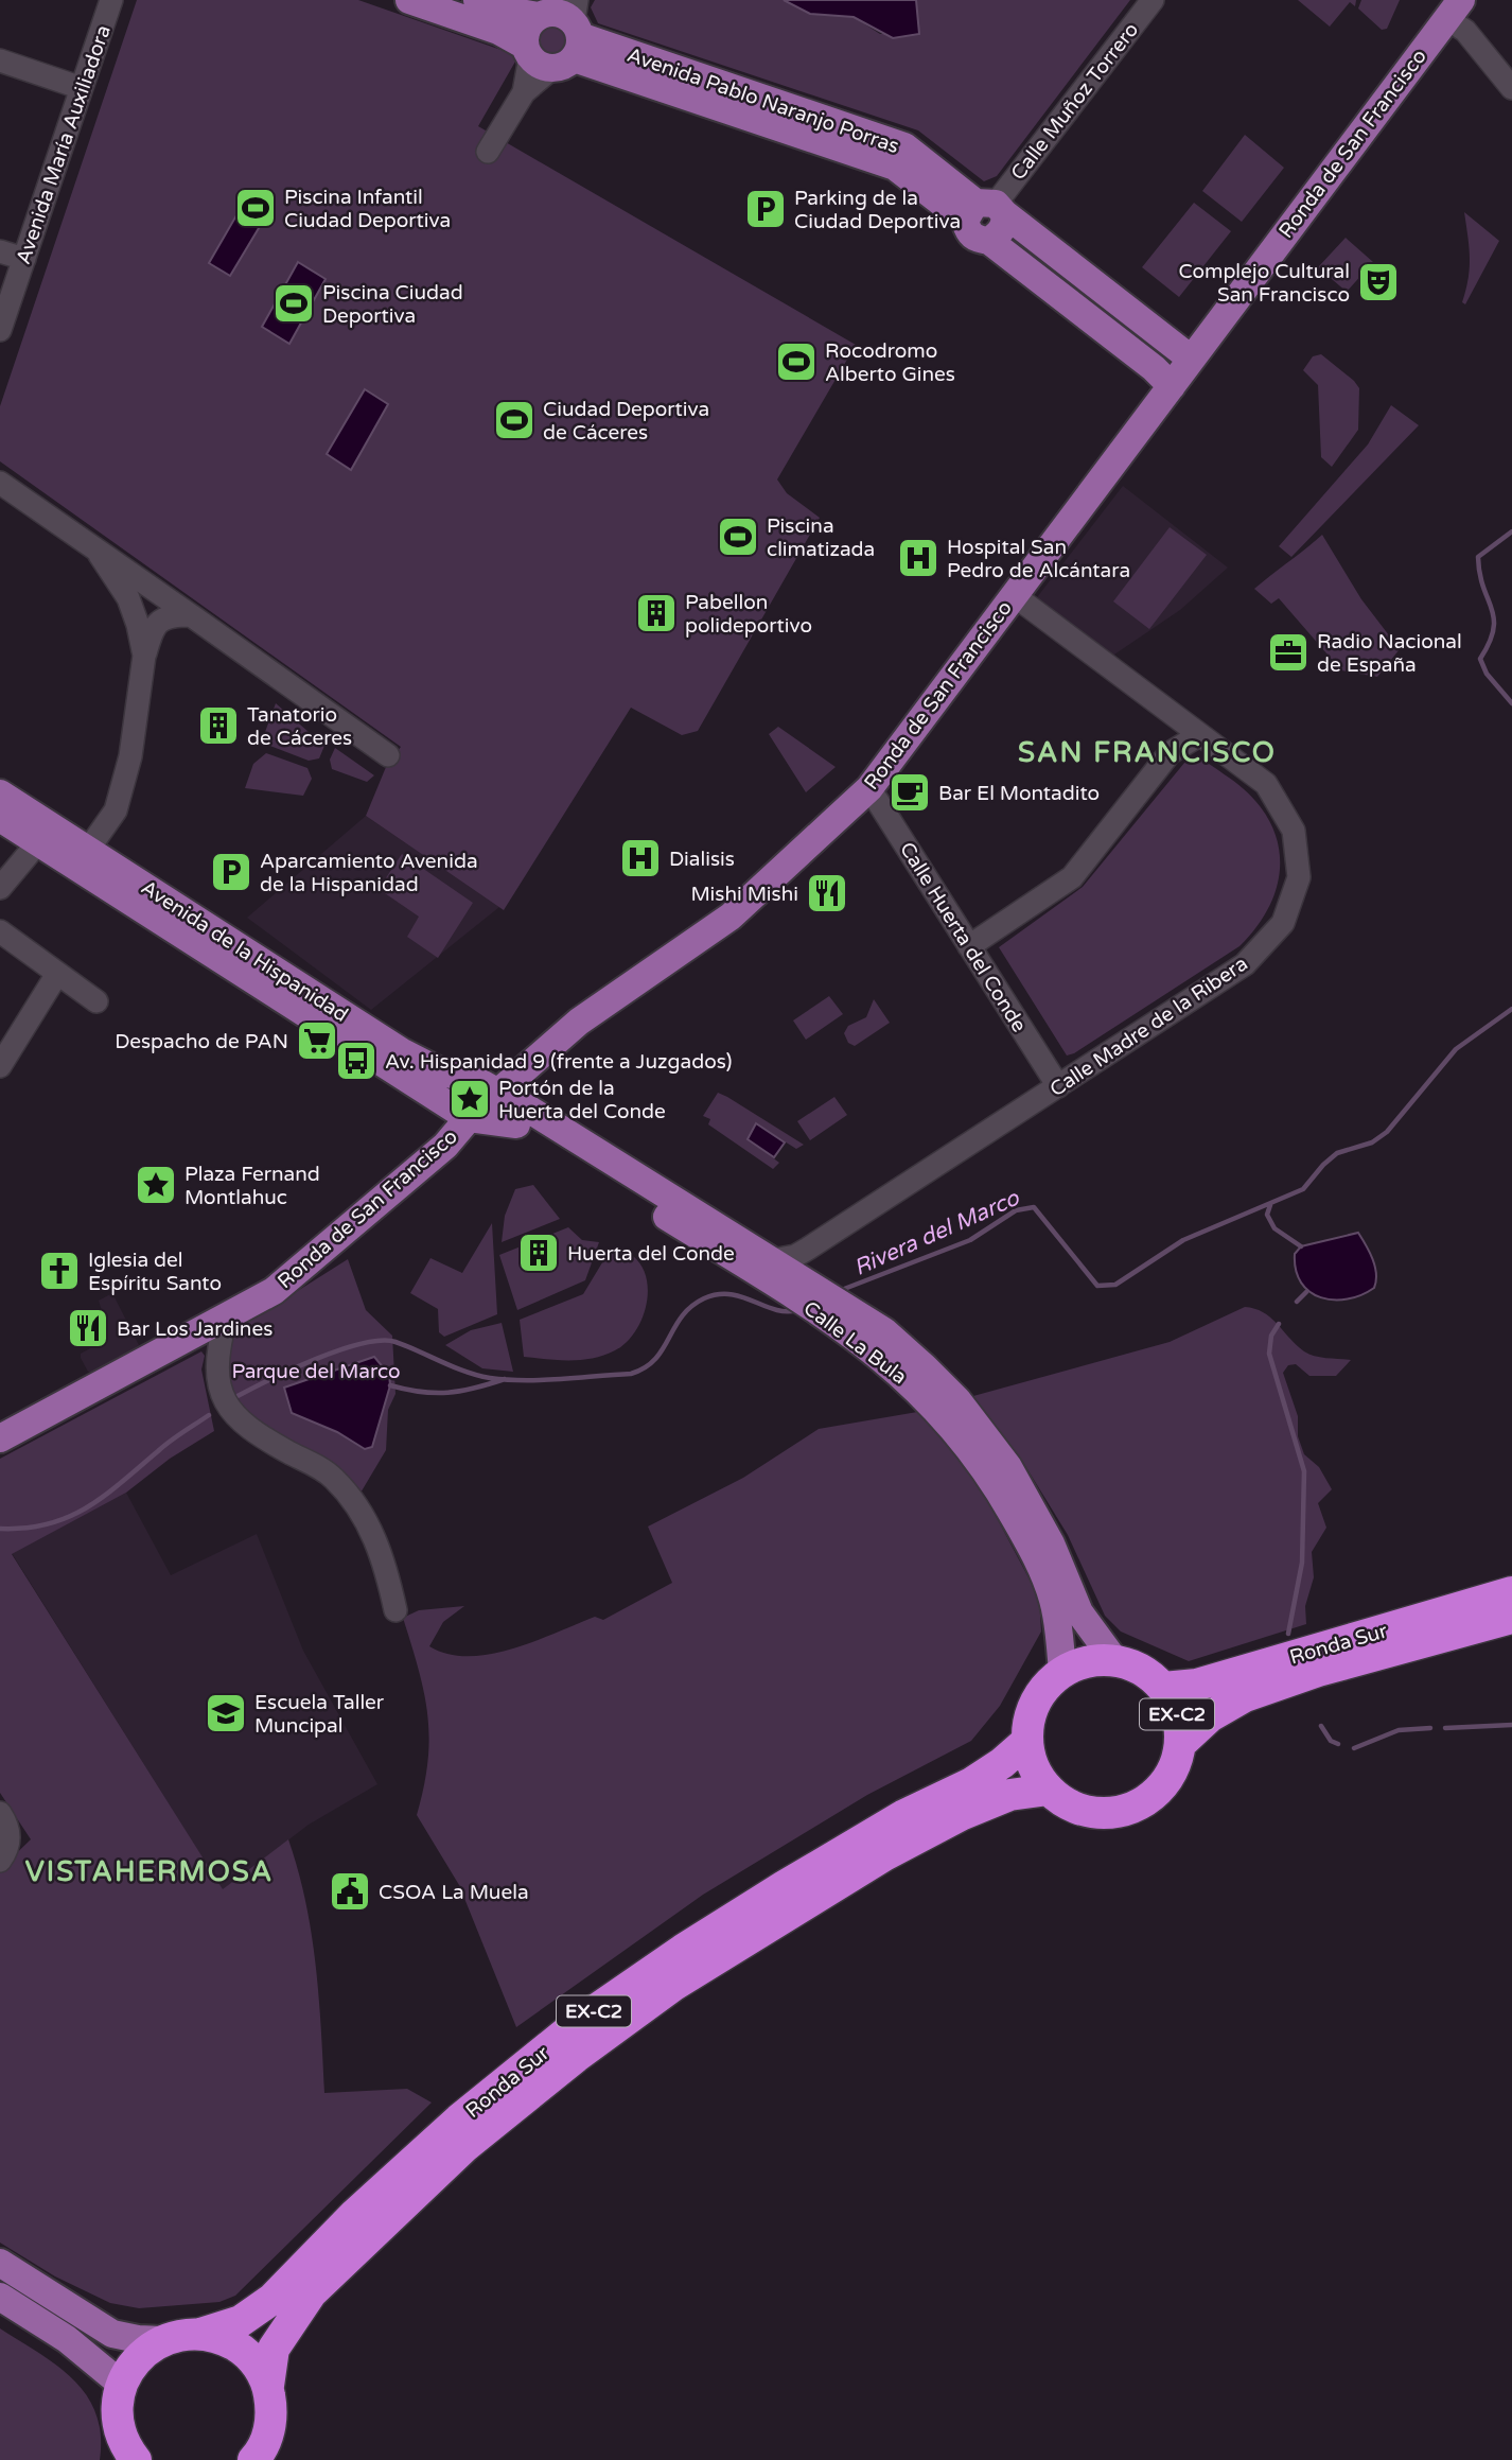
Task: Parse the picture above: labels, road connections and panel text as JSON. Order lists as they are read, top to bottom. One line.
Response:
{"streets":{"highway":["Ronda Sur","EX-C2"],"main road":["Avenida Pablo Naranjo Porras","Ronda de San Francisco","Avenida de la Hispanidad","Calle La Bula"],"street":["Calle Muñoz Torrero","Avenida María Auxiliadora","Calle Huerta del Conde","Calle Madre de la Ribera"]},"crossings":[["Avenida Pablo Naranjo Porras","Calle Muñoz Torrero"],["Avenida Pablo Naranjo Porras","Ronda de San Francisco"],["Ronda de San Francisco","Calle Huerta del Conde"],["Ronda de San Francisco","Avenida de la Hispanidad"],["Ronda de San Francisco","Calle Madre de la Ribera"],["Ronda de San Francisco","Calle La Bula"],["Calle Huerta del Conde","Calle Madre de la Ribera"],["Avenida de la Hispanidad","Calle La Bula"],["Calle Madre de la Ribera","Calle La Bula"],["Calle La Bula","Ronda Sur"],["Calle La Bula","EX-C2"],["Ronda Sur","EX-C2"]],"districts":["SAN FRANCISCO","VISTAHERMOSA"],"water":["Rivera del Marco"],"parks":["Parque del Marco"],"places":{"sports":["Piscina Infantil Ciudad Deportiva","Piscina Ciudad Deportiva","Rocodromo Alberto Gines","Ciudad Deportiva de Cáceres","Piscina climatizada"],"parking":["Parking de la Ciudad Deportiva","Aparcamiento Avenida de la Hispanidad"],"theatre":["Complejo Cultural San Francisco"],"hospital":["Hospital San Pedro de Alcántara","Dialisis"],"building":["Pabellon polideportivo","Tanatorio de Cáceres","Huerta del Conde"],"office":["Radio Nacional de España"],"cafe":["Bar El Montadito"],"restaurant":["Mishi Mishi","Bar Los Jardines"],"supermarket":["Despacho de PAN"],"bus stop":["Av. Hispanidad 9 (frente a Juzgados)"],"place":["Portón de la Huerta del Conde","Plaza Fernand Montlahuc"],"church":["Iglesia del Espíritu Santo"],"school or university":["Escuela Taller Muncipal"],"public building":["CSOA La Muela"]}}
